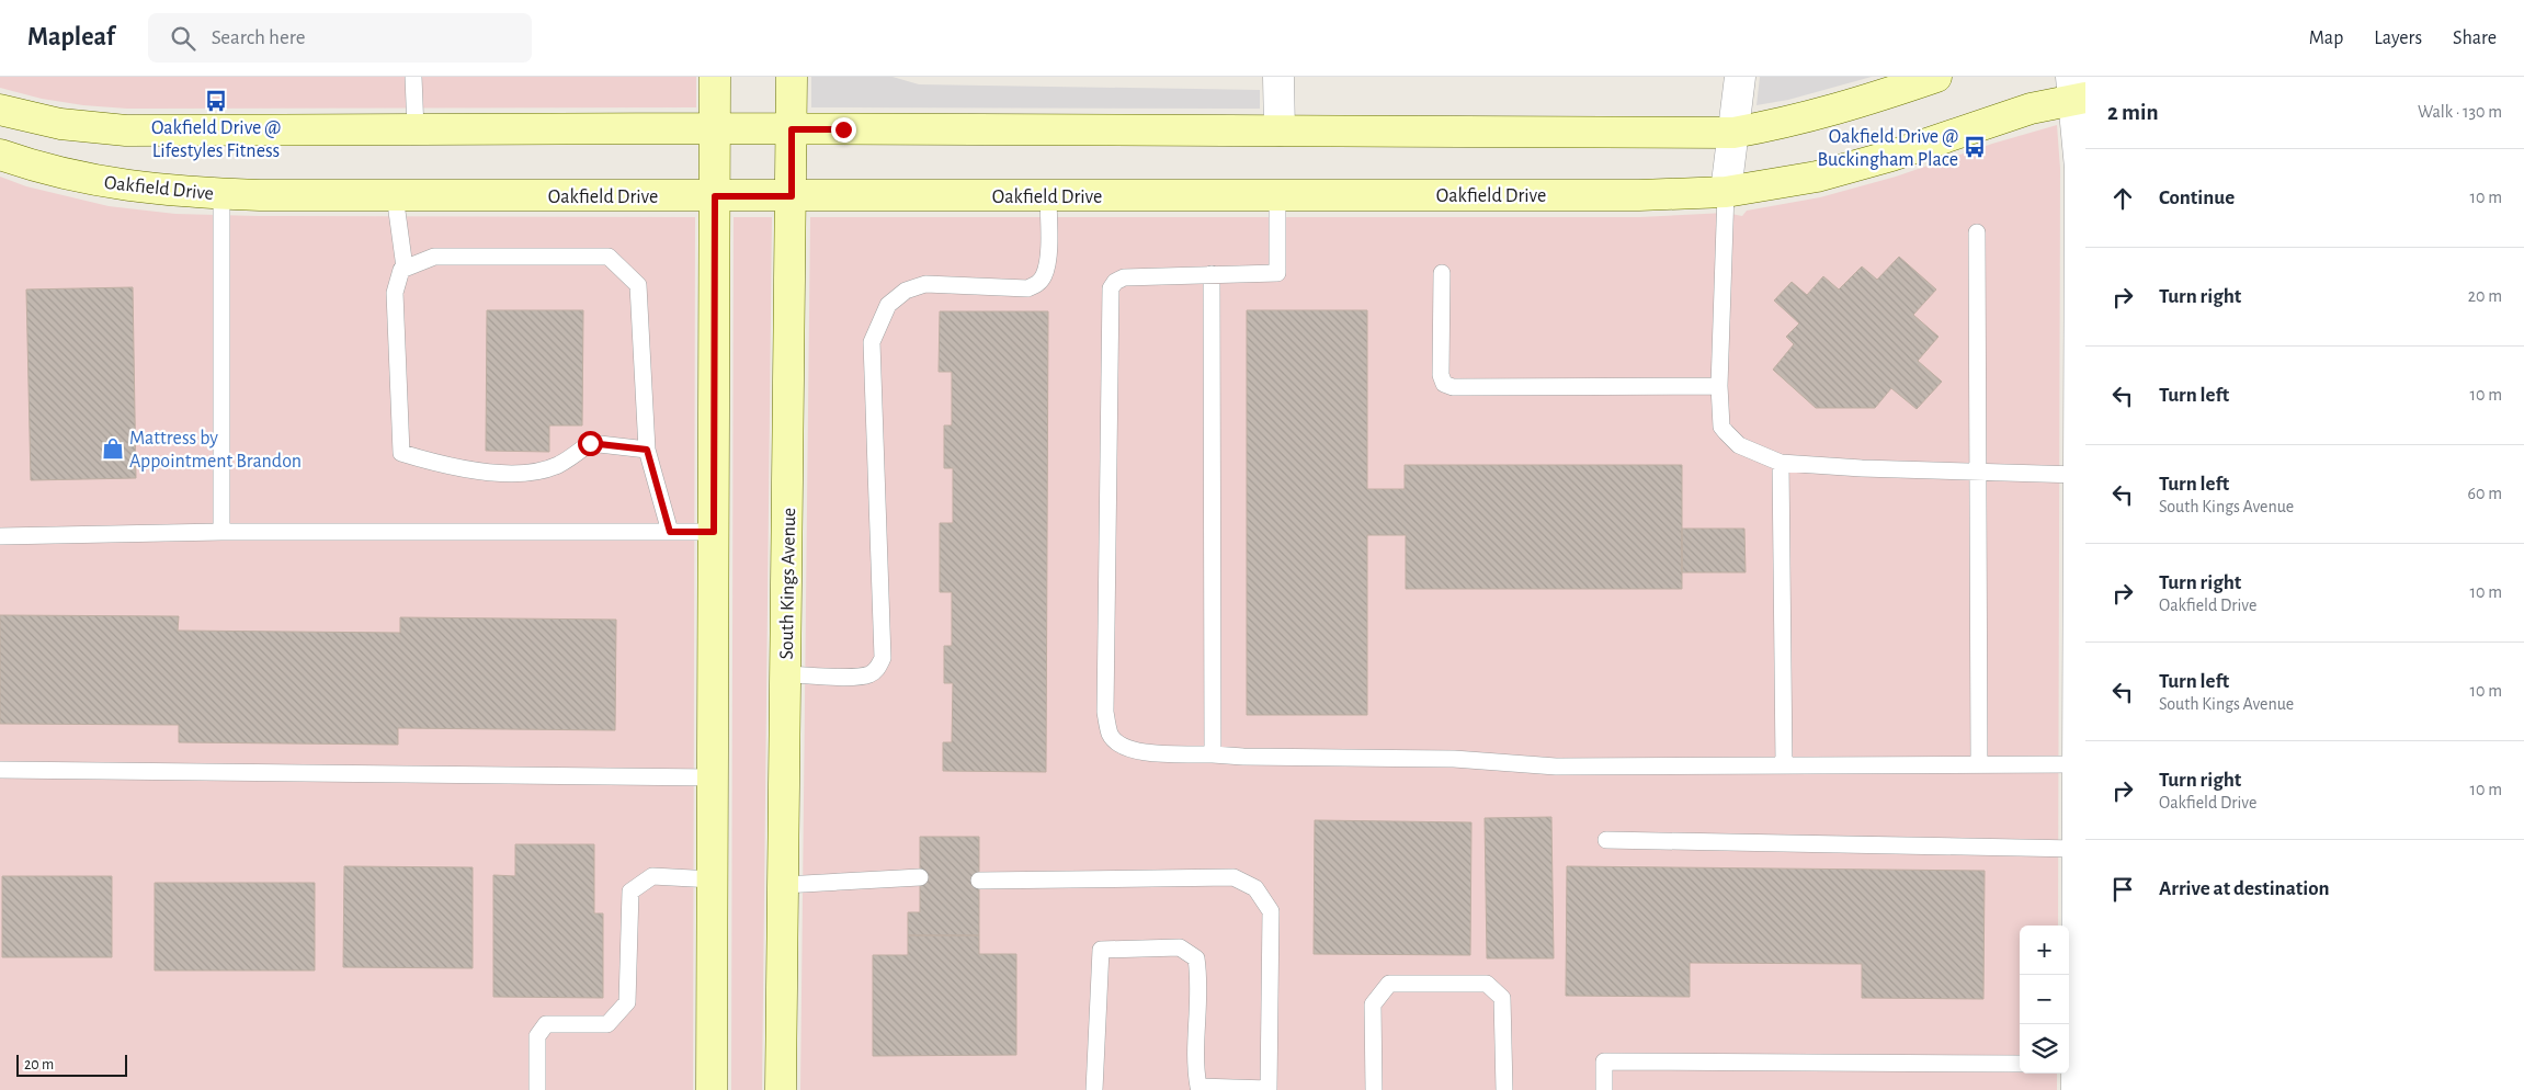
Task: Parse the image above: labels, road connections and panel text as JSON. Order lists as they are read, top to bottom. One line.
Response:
{"streets":{"street":["Oakfield Drive","South Kings Avenue"]},"crossings":[["Oakfield Drive","South Kings Avenue"]],"places":{"bus stop":["Oakfield Drive @ Lifestyles Fitness","Oakfield Drive @ Buckingham Place"],"shop":["Mattress by Appointment Brandon"]},"scale_bar":"20 m","page":{"header":"Mapleaf","search":"Search here","nav":["Map","Layers","Share"],"heading":["2 min","Walk · 130 m"],"list":[["Continue","10 m"],["Turn right","20 m"],["Turn left","10 m"],["Turn left","South Kings Avenue","60 m"],["Turn right","Oakfield Drive","10 m"],["Turn left","South Kings Avenue","10 m"],["Turn right","Oakfield Drive","10 m"],"Arrive at destination"],"map_buttons":["+","−"],"scale":"20 m"}}
